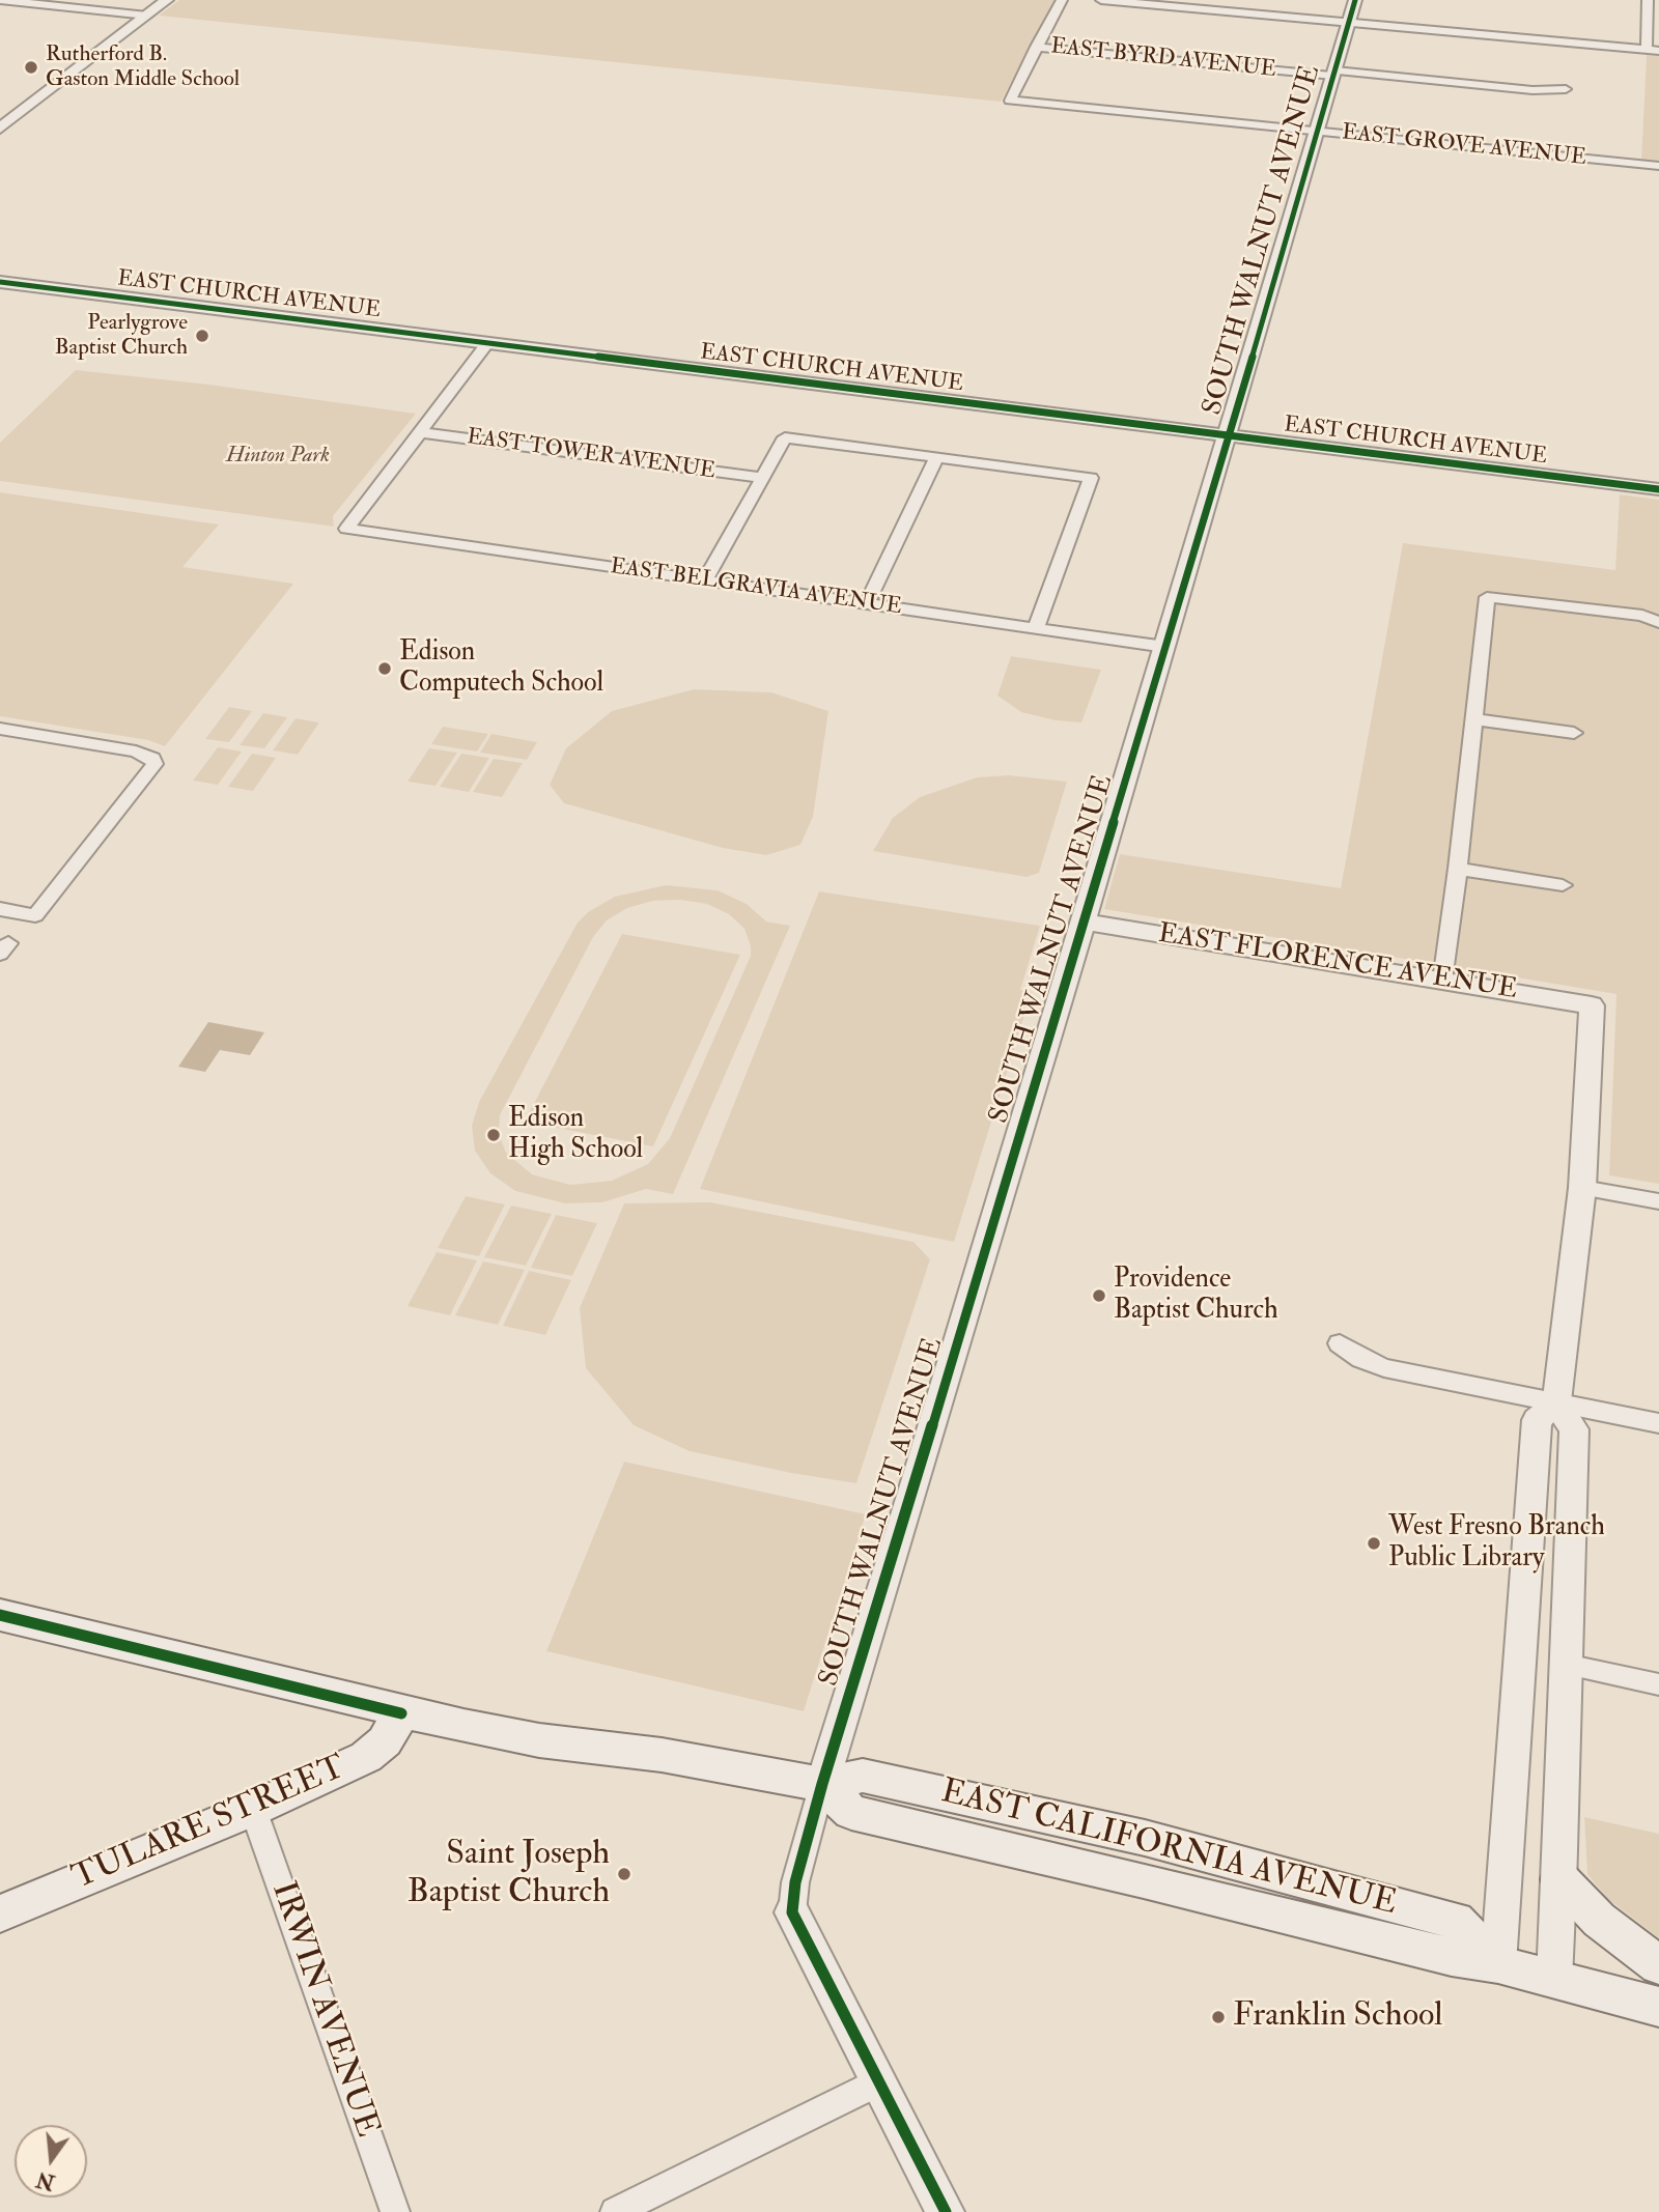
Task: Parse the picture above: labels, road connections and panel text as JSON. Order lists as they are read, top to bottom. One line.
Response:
{"streets":{"main road":["TULARE STREET","EAST CALIFORNIA AVENUE"],"street":["EAST BYRD AVENUE","EAST GROVE AVENUE","SOUTH WALNUT AVENUE","EAST CHURCH AVENUE","EAST TOWER AVENUE","EAST BELGRAVIA AVENUE","EAST FLORENCE AVENUE","IRWIN AVENUE"]},"crossings":[["EAST BYRD AVENUE","EAST GROVE AVENUE"],["EAST BYRD AVENUE","SOUTH WALNUT AVENUE"],["EAST GROVE AVENUE","SOUTH WALNUT AVENUE"],["SOUTH WALNUT AVENUE","EAST CHURCH AVENUE"],["SOUTH WALNUT AVENUE","EAST BELGRAVIA AVENUE"],["SOUTH WALNUT AVENUE","EAST FLORENCE AVENUE"],["SOUTH WALNUT AVENUE","EAST CALIFORNIA AVENUE"],["EAST TOWER AVENUE","EAST BELGRAVIA AVENUE"],["TULARE STREET","IRWIN AVENUE"]],"parks":["Hinton Park"],"places":["Rutherford B. Gaston Middle School","Pearlygrove Baptist Church","Edison Computech School","Edison High School","Providence Baptist Church","West Fresno Branch Public Library","Saint Joseph Baptist Church","Franklin School"],"north":"bottom"}
